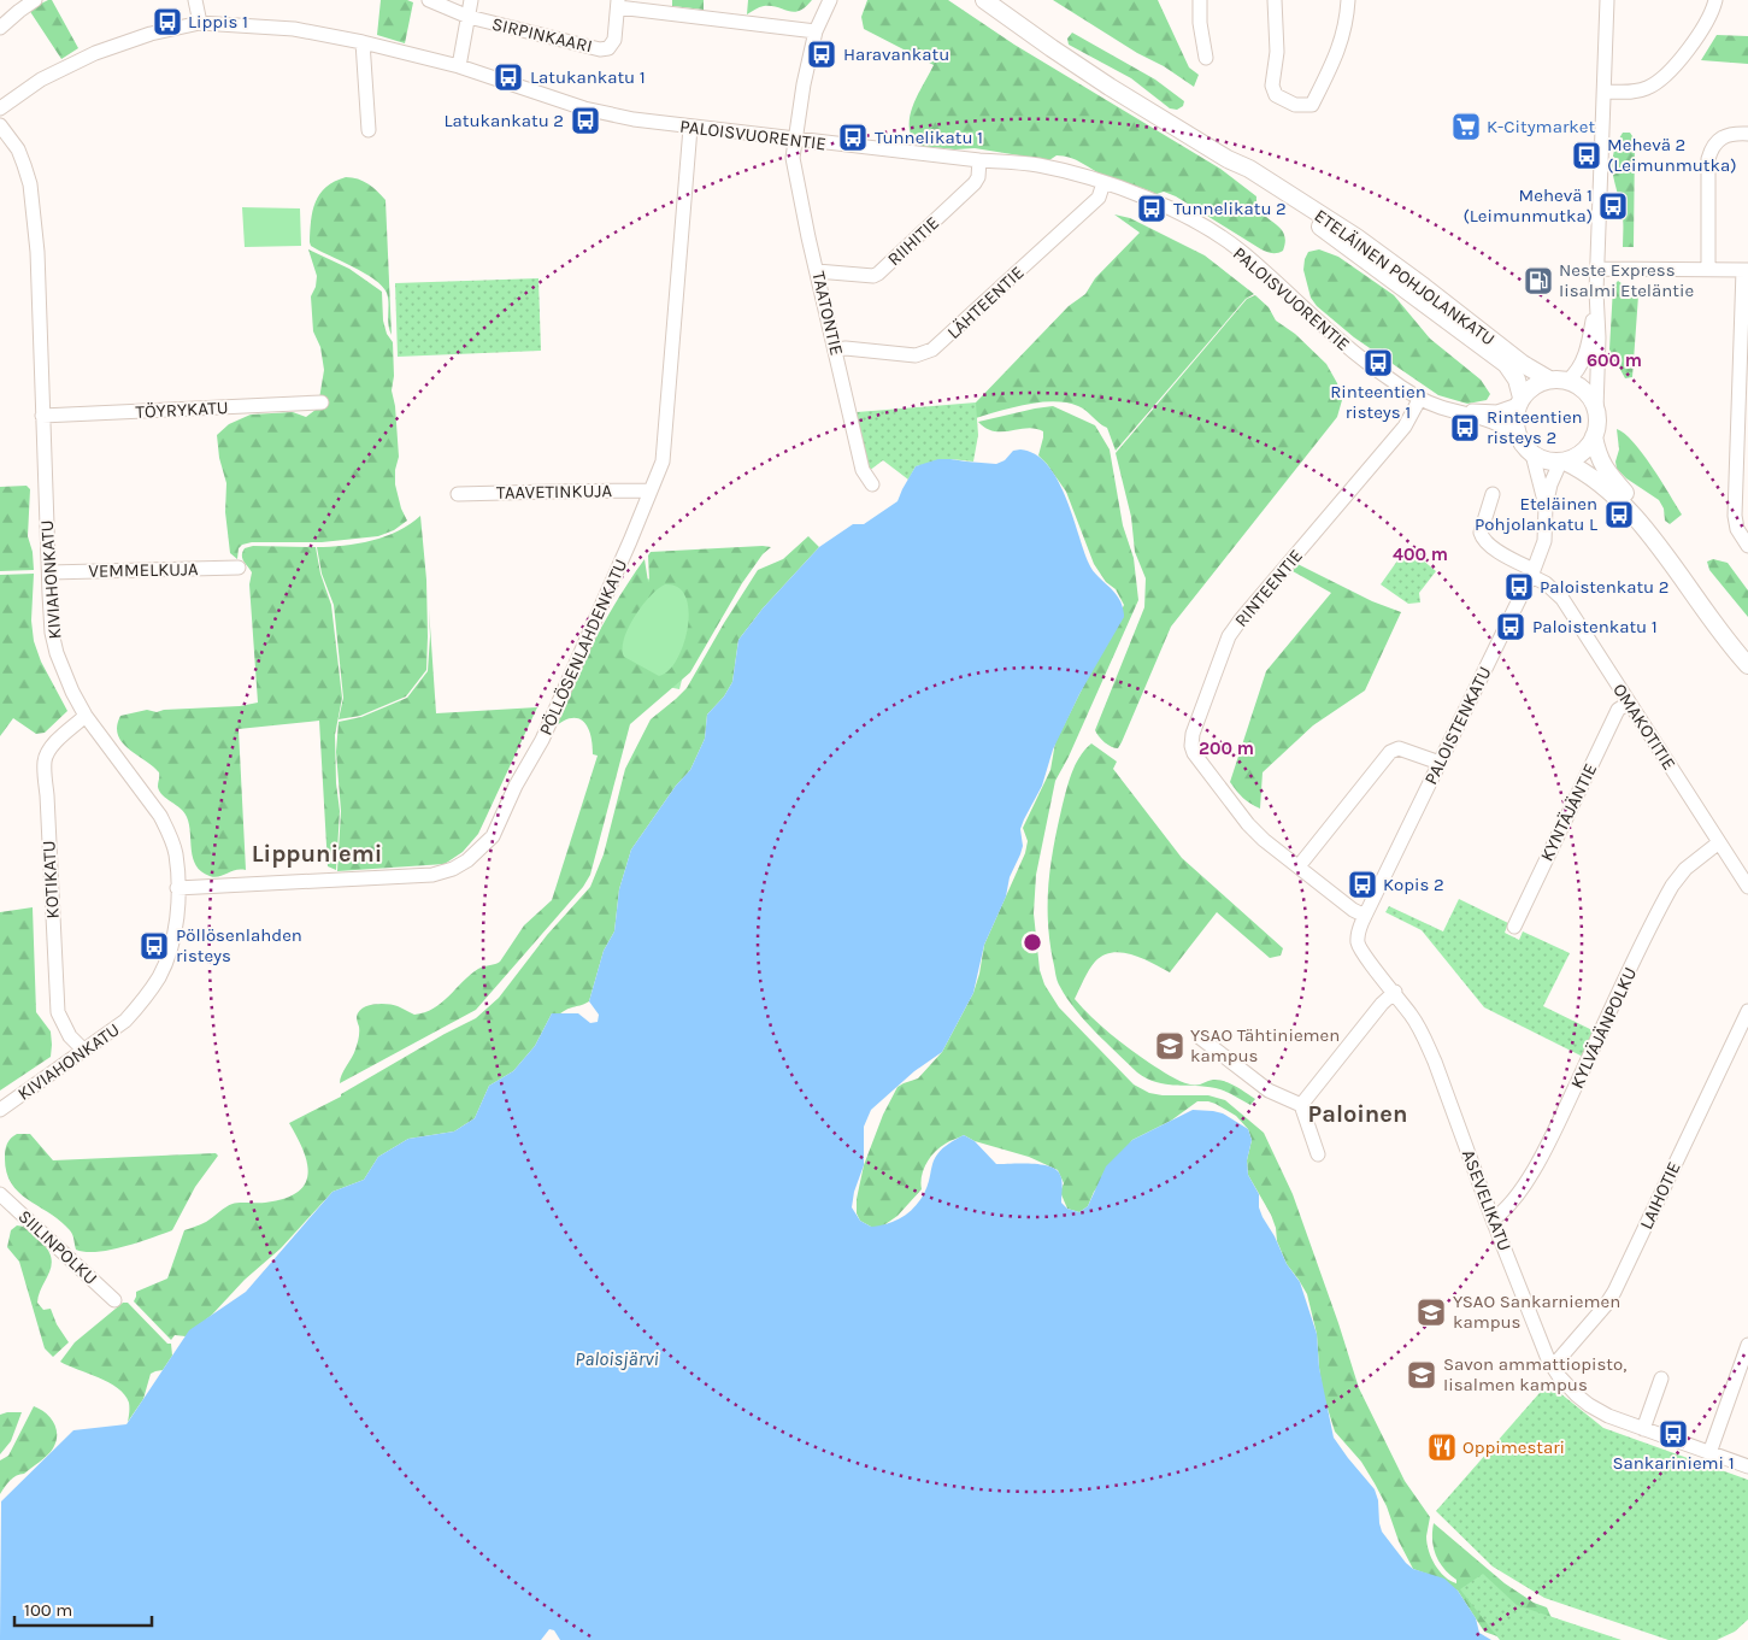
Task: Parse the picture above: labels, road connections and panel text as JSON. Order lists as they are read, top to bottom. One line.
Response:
{"streets":{"main road":["ETELÄINEN POHJOLANKATU"],"street":["SIRPINKAARI","PALOISVUORENTIE","RIIHITIE","LÄHTEENTIE","TAATONTIE","TÖYRYKATU","TAAVETINKUJA","VEMMELKUJA","KIVIAHONKATU","RINTEENTIE","PÖLLÖSENLAHDENKATU","PALOISTENKATU","OMAKOTITIE","KYNTÄJÄNTIE","KOTIKATU","KYLVÄJÄNPOLKU","LAIHOTIE","ASEVELIKATU","SIILINPOLKU"]},"crossings":[["PALOISVUORENTIE","RIIHITIE"],["PALOISVUORENTIE","ETELÄINEN POHJOLANKATU"],["PALOISVUORENTIE","LÄHTEENTIE"],["PALOISVUORENTIE","TAATONTIE"],["PALOISVUORENTIE","RINTEENTIE"],["PALOISVUORENTIE","PÖLLÖSENLAHDENKATU"],["PALOISVUORENTIE","PALOISTENKATU"],["RIIHITIE","TAATONTIE"],["ETELÄINEN POHJOLANKATU","PALOISTENKATU"],["LÄHTEENTIE","TAATONTIE"],["TÖYRYKATU","KIVIAHONKATU"],["TAAVETINKUJA","PÖLLÖSENLAHDENKATU"],["VEMMELKUJA","KIVIAHONKATU"],["KIVIAHONKATU","PÖLLÖSENLAHDENKATU"],["KIVIAHONKATU","KOTIKATU"],["RINTEENTIE","PALOISTENKATU"],["PALOISTENKATU","OMAKOTITIE"],["PALOISTENKATU","ASEVELIKATU"],["OMAKOTITIE","KYNTÄJÄNTIE"],["OMAKOTITIE","KYLVÄJÄNPOLKU"],["KYLVÄJÄNPOLKU","ASEVELIKATU"],["LAIHOTIE","ASEVELIKATU"]],"districts":["Lippuniemi","Paloinen"],"water":["Paloisjärvi"],"places":{"bus stop":["Lippis 1","Haravankatu","Latukankatu 1","Latukankatu 2","Tunnelikatu 1","Mehevä 2 (Leimunmutka)","Mehevä 1 (Leimunmutka)","Tunnelikatu 2","Rinteentien risteys 1","Rinteentien risteys 2","Eteläinen Pohjolankatu L","Paloistenkatu 2","Paloistenkatu 1","Kopis 2","Pöllösenlahden risteys","Sankariniemi 1"],"supermarket":["K-Citymarket"],"fuel station":["Neste Express Iisalmi Eteläntie"],"school or university":["YSAO Tähtiniemen kampus","YSAO Sankarniemen kampus","Savon ammattiopisto, Iisalmen kampus"],"restaurant":["Oppimestari"]},"scale_bar":"100 m","rings":["600 m","400 m","200 m"]}
